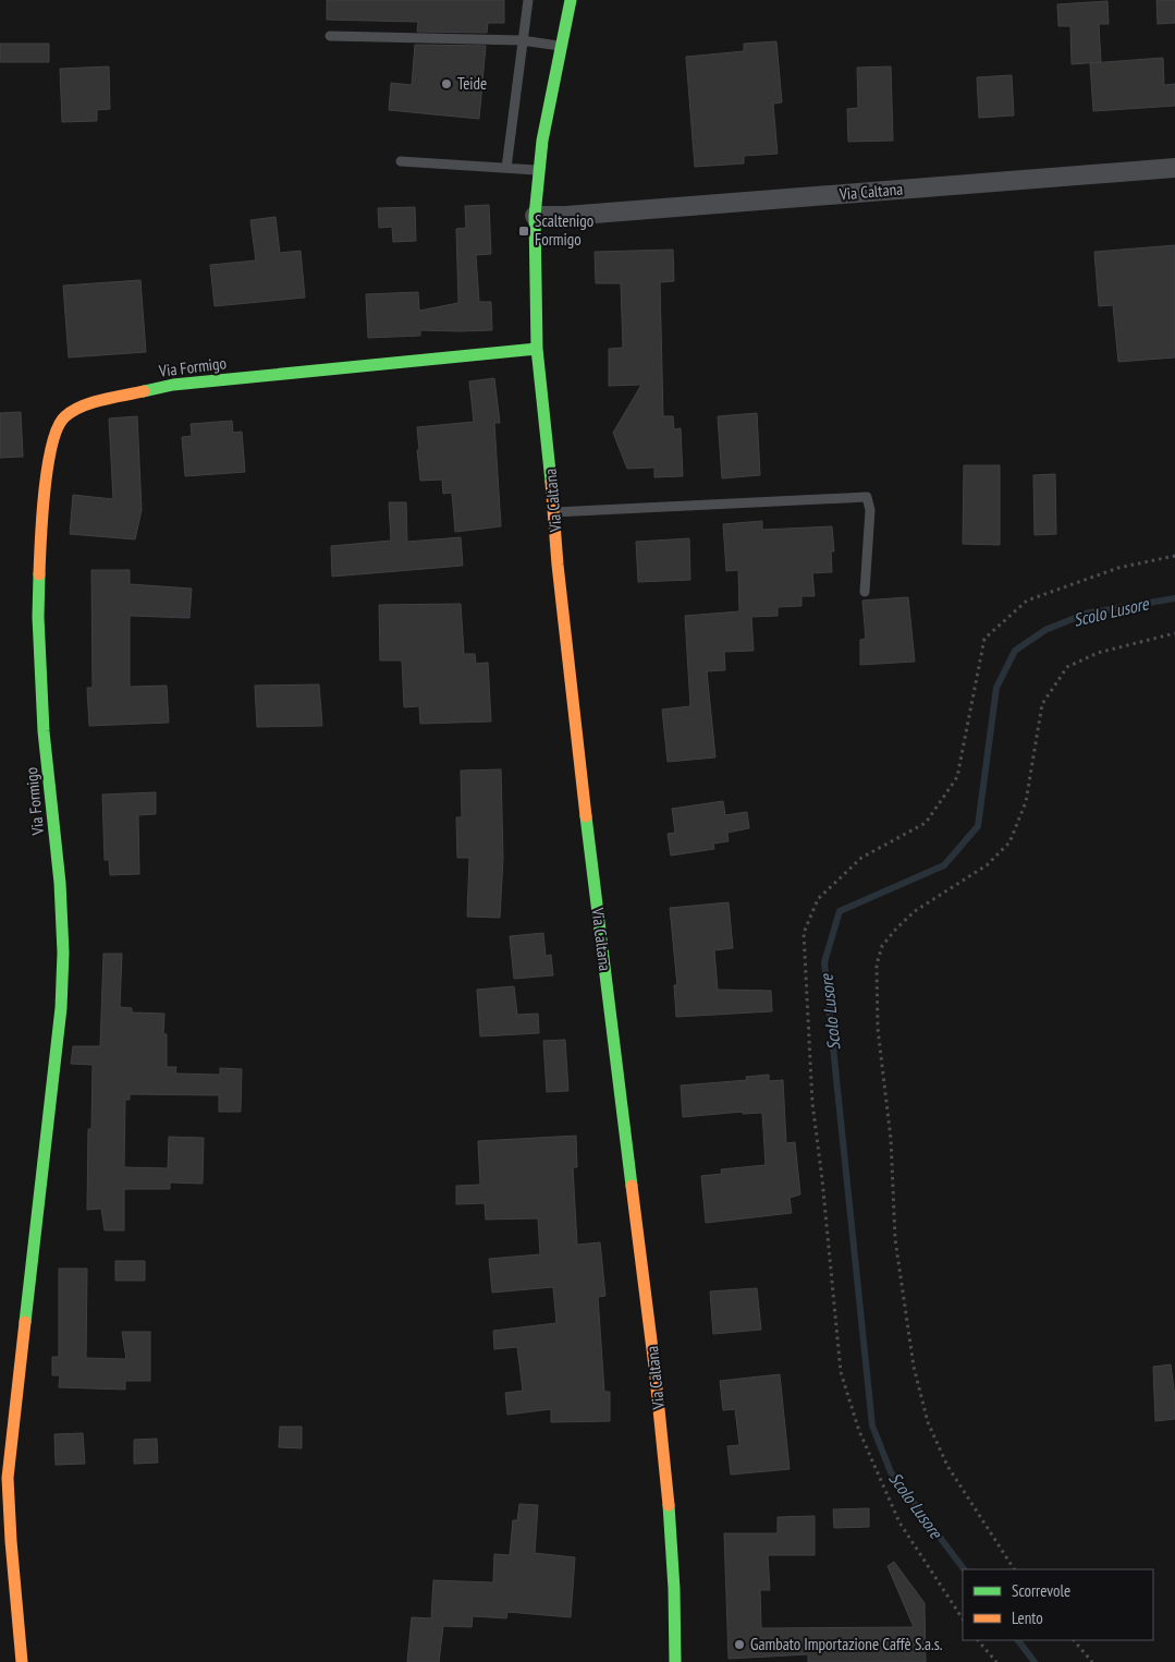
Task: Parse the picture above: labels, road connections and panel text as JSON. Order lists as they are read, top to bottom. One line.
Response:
{"streets":{"street":["Via Caltana","Via Formigo"]},"crossings":[["Via Caltana","Via Formigo"]],"water":["Scolo Lusore"],"places":{"other":["Teide","Gambato Importazione Caffè S.a.s."],"transit":["Scaltenigo Formigo"]},"legend":["Scorrevole","Lento"]}
